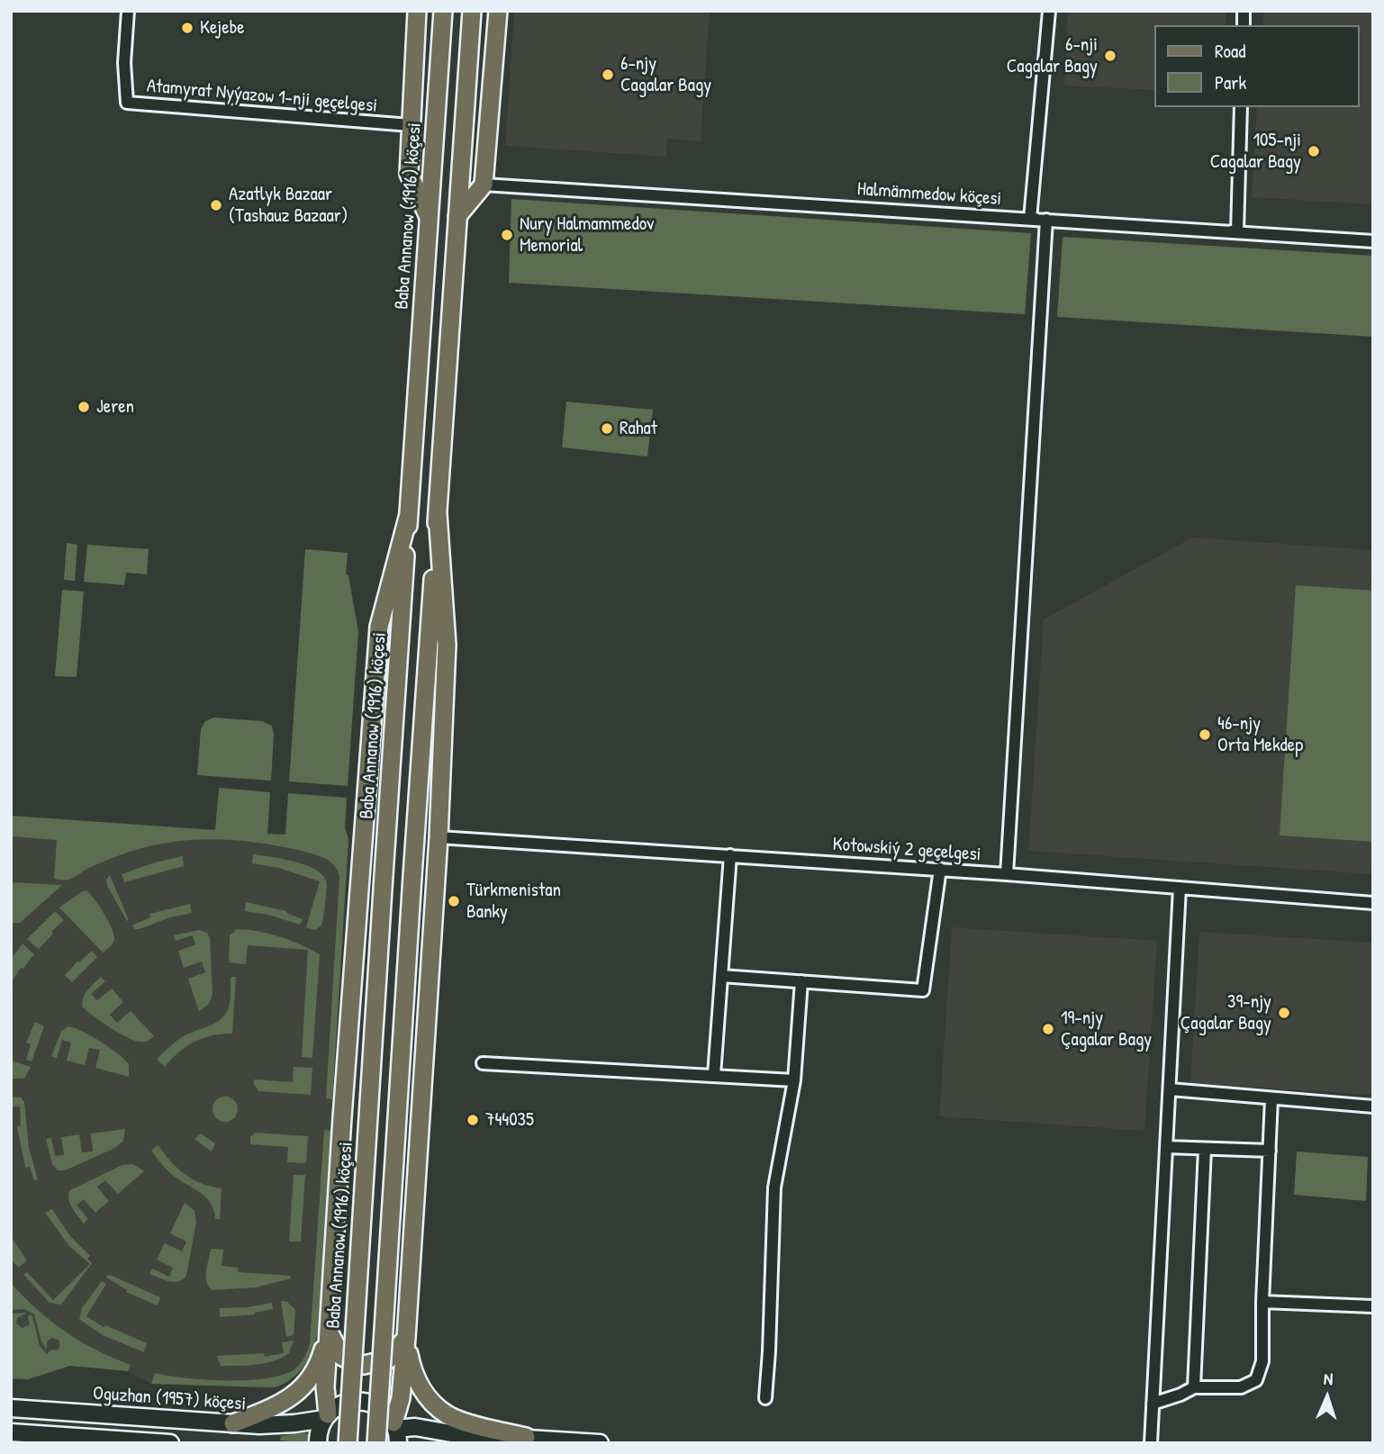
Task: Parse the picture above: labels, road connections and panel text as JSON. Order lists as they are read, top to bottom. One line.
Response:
{"streets":{"main road":["Baba Annanow (1916) köçesi","Oguzhan (1957) köçesi"],"street":["Atamyrat Nyýazow 1-nji geçelgesi","Halmämmedow köçesi","Kotowskiý 2 geçelgesi"]},"places":["Kejebe","6-nji Cagalar Bagy","6-njy Cagalar Bagy","105-nji Cagalar Bagy","Azatlyk Bazaar (Tashauz Bazaar)","Nury Halmammedov Memorial","Jeren","Rahat","46-njy Orta Mekdep","Türkmenistan Banky","39-njy Çagalar Bagy","19-njy Çagalar Bagy","744035"],"legend":["Road","Park"],"north":"top"}
